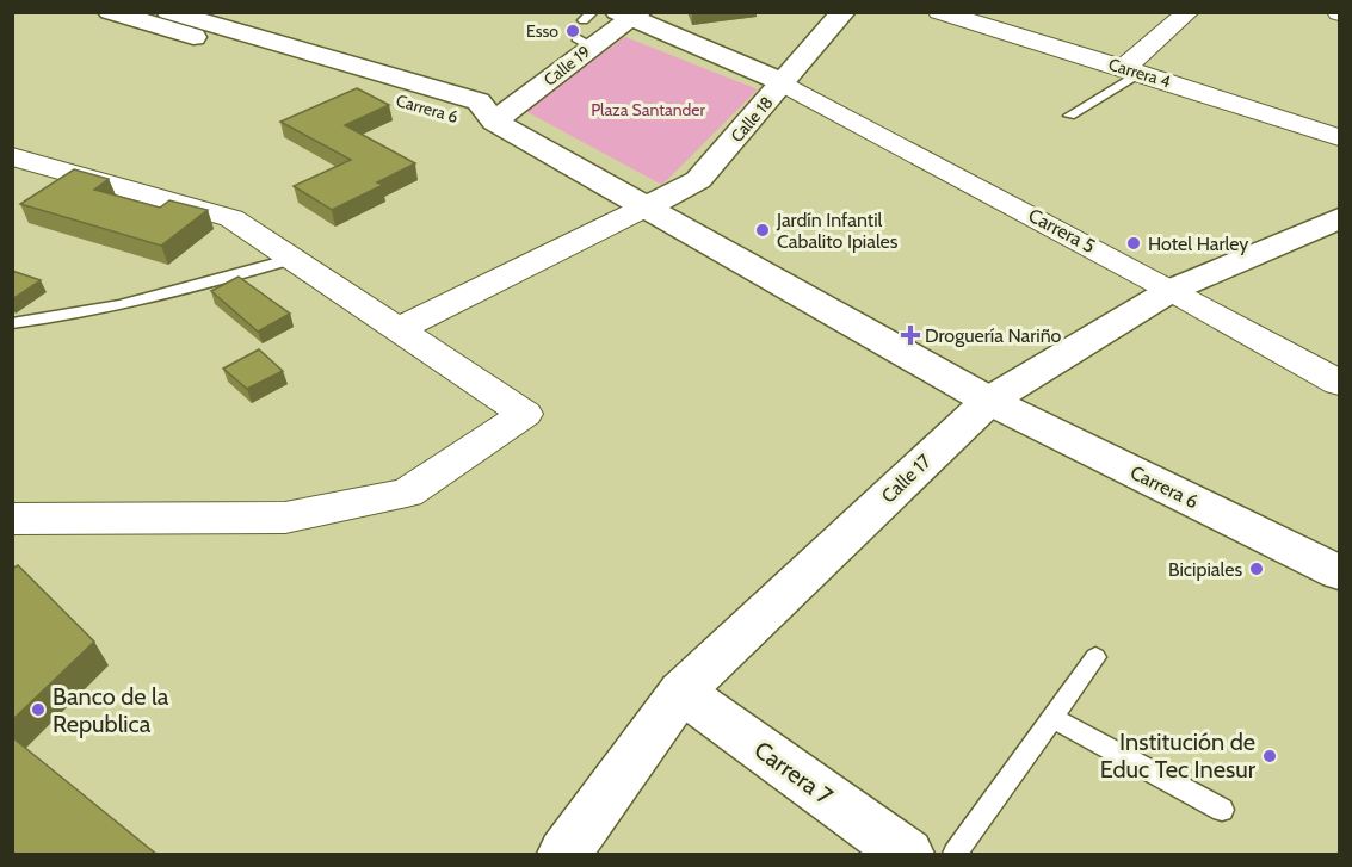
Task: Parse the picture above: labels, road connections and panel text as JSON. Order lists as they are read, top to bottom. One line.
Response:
{"streets":{"main road":["Calle 19","Carrera 6","Calle 18","Calle 17","Carrera 7"],"street":["Carrera 4","Carrera 5"]},"crossings":[["Calle 19","Carrera 6"],["Carrera 6","Calle 18"],["Carrera 6","Calle 17"],["Calle 18","Carrera 5"],["Carrera 5","Calle 17"],["Calle 17","Carrera 7"]],"parks":["Plaza Santander"],"places":{"other":["Esso","Jardín Infantil Cabalito Ipiales","Hotel Harley","Bicipiales","Banco de la Republica","Institución de Educ Tec Inesur"],"health":["Droguería Nariño"]}}
